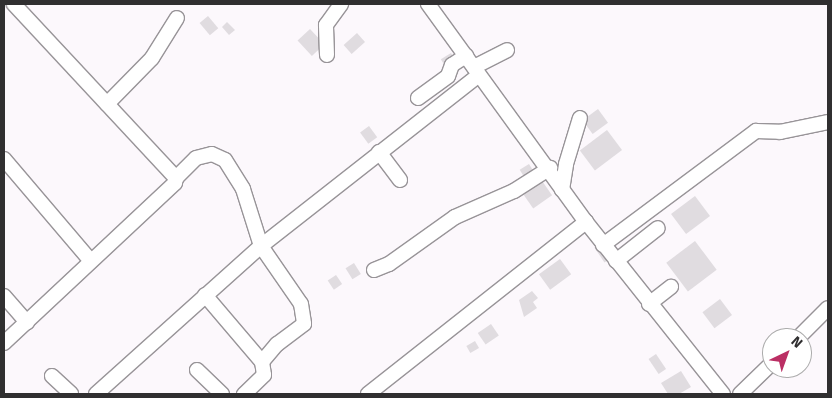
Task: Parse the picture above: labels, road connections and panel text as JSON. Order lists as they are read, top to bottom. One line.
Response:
{"north":"top right"}
